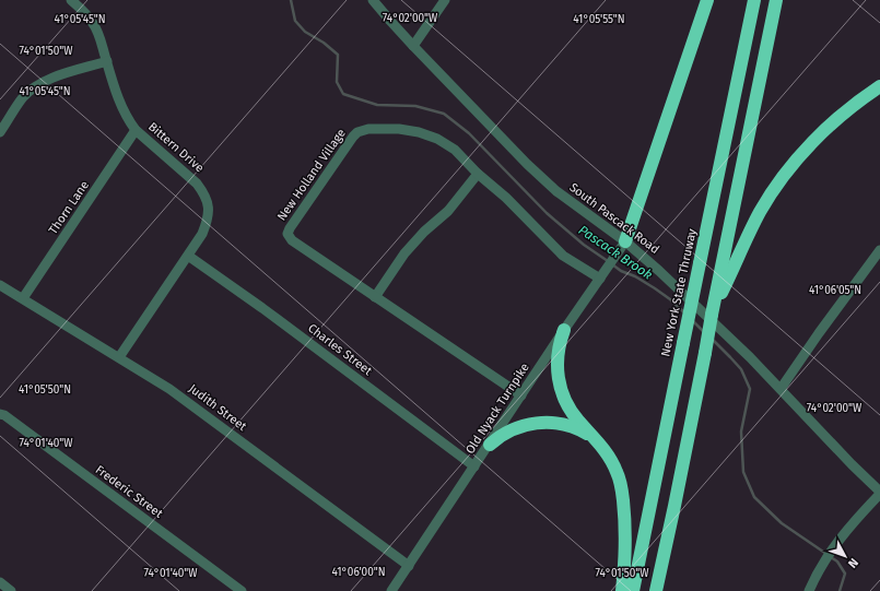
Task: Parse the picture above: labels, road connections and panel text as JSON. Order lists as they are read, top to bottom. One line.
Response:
{"streets":{"highway":["New York State Thruway"],"street":["Bittern Drive","New Holland Village","Thorn Lane","South Pascack Road","Charles Street","Judith Street","Old Nyack Turnpike","Frederic Street"]},"crossings":[["Bittern Drive","Thorn Lane"],["Bittern Drive","Charles Street"],["Bittern Drive","Judith Street"],["New Holland Village","Old Nyack Turnpike"],["Thorn Lane","Judith Street"],["South Pascack Road","Old Nyack Turnpike"],["Charles Street","Old Nyack Turnpike"],["Judith Street","Old Nyack Turnpike"]],"water":["Pascack Brook"],"north":"bottom right","coordinates":["74°02'00\"W","41°05'45\"N","41°05'55\"N","74°01'50\"W","41°06'05\"N","41°05'50\"N","74°01'40\"W","41°06'00\"N"]}
